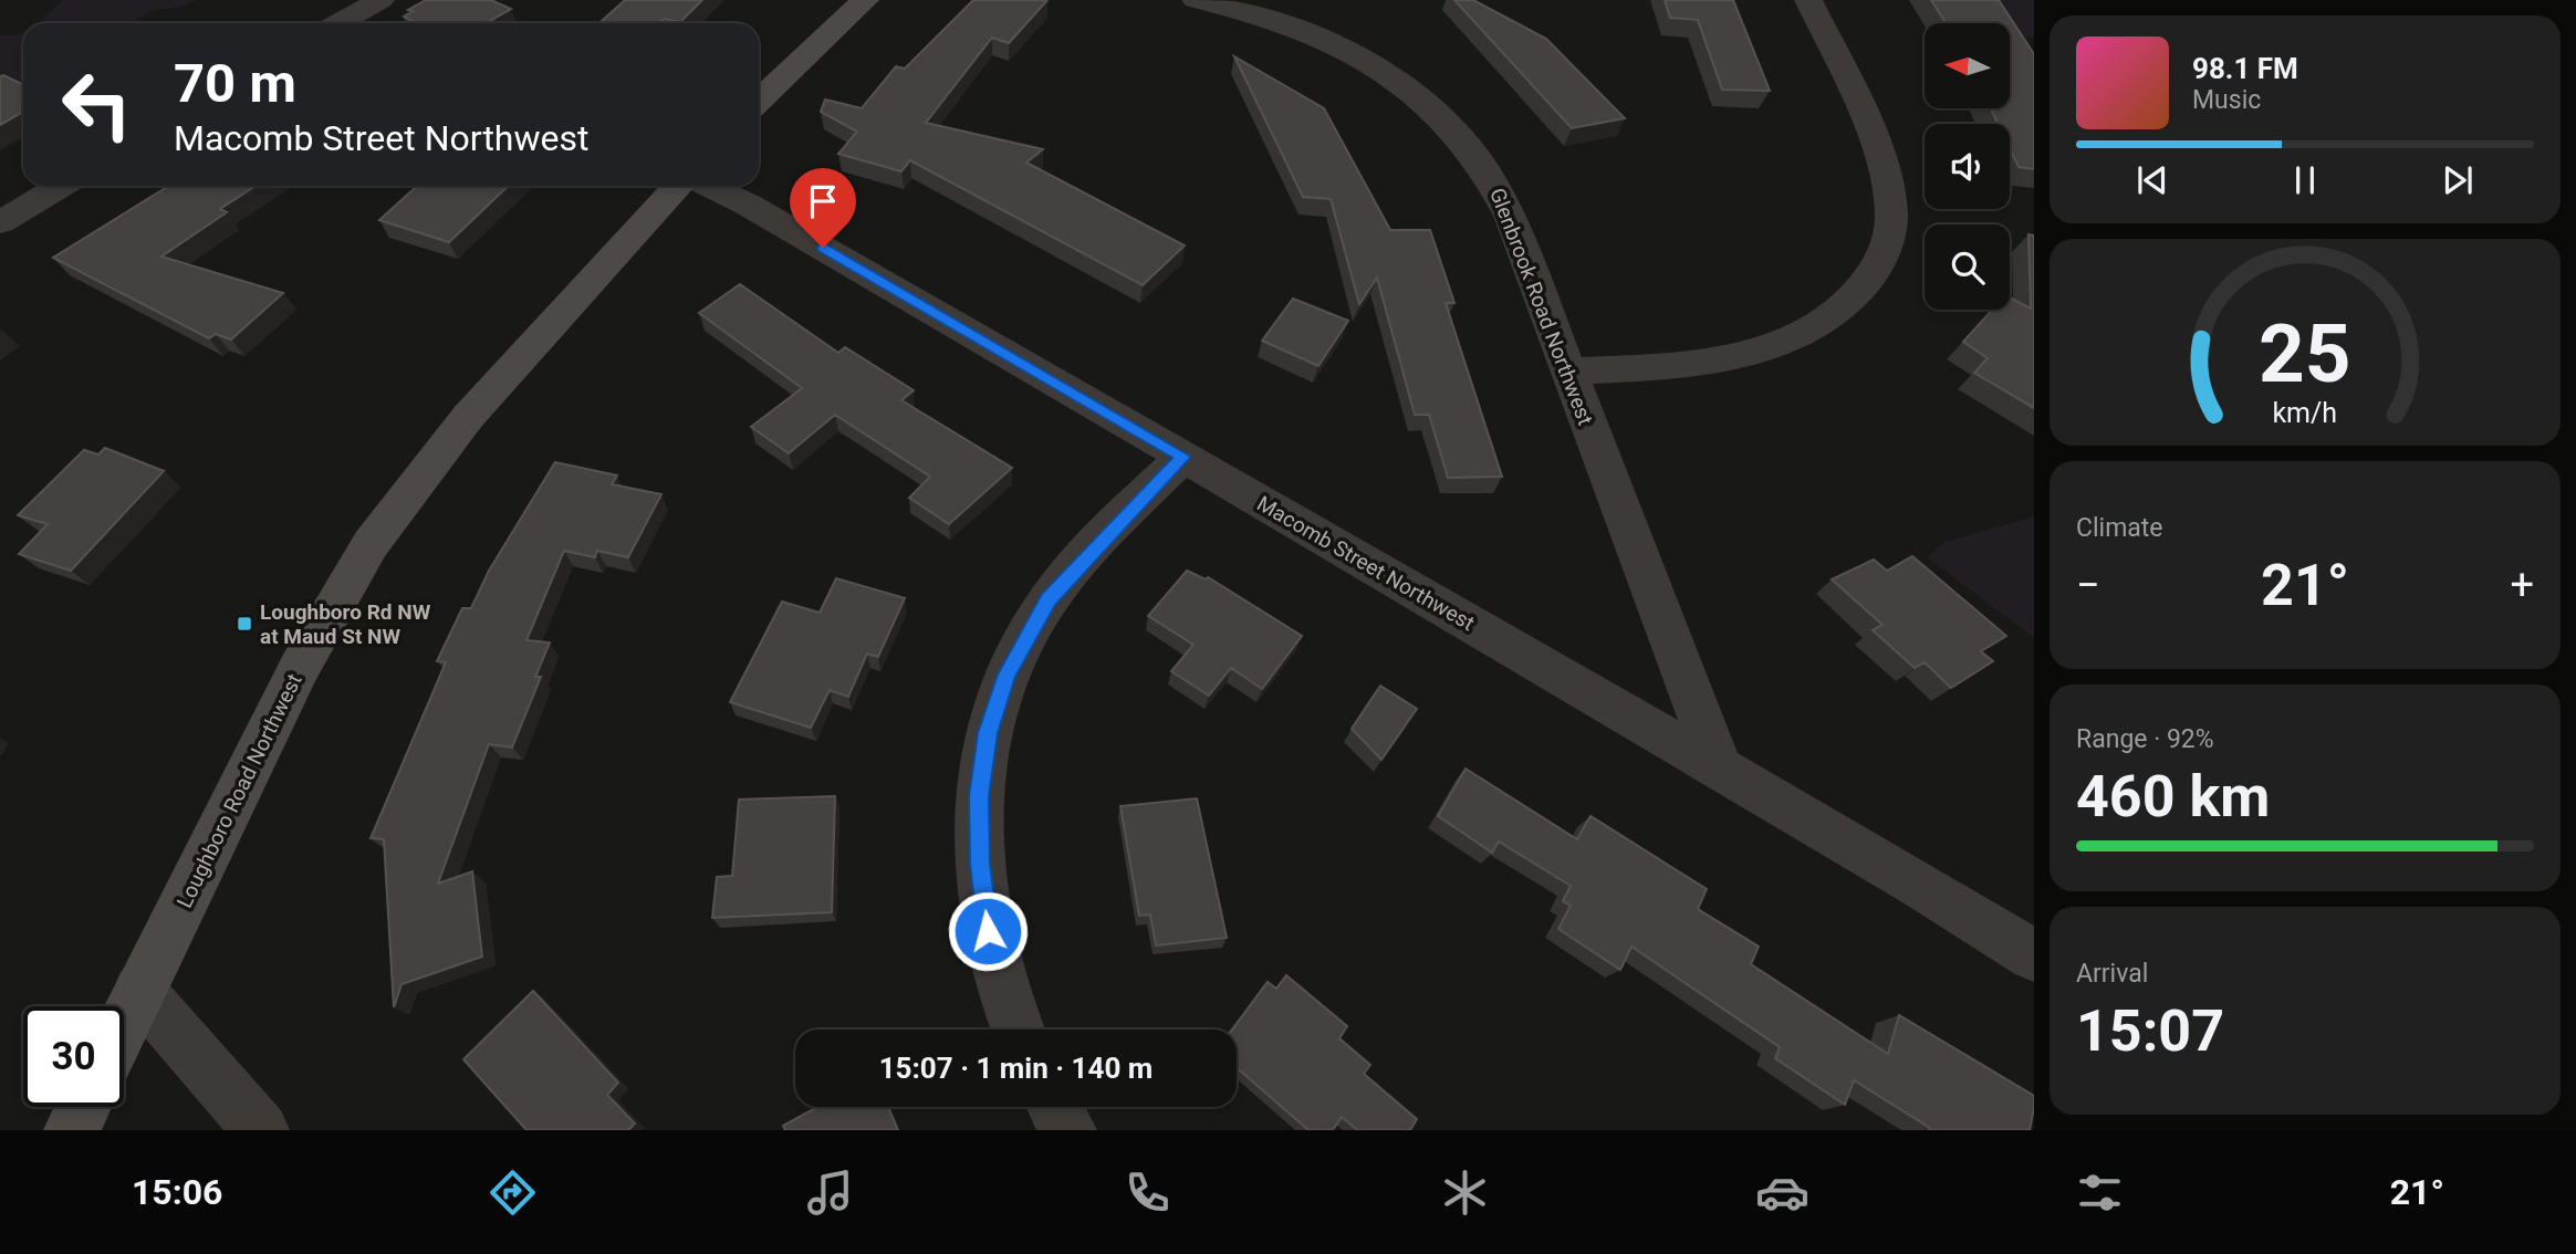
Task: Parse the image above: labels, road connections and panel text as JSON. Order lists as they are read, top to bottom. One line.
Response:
{"streets":{"main road":["Loughboro Road Northwest"],"street":["Glenbrook Road Northwest","Macomb Street Northwest"]},"crossings":[["Glenbrook Road Northwest","Macomb Street Northwest"]],"places":{"transit":["Loughboro Rd NW at Maud St NW"]},"north":"left","page":{"turn":["70 m","Macomb Street Northwest"],"song":["98.1 FM","Music"],"tile":["Climate",["Range · 92%","460 km"],["Arrival","15:07"]],"heat":["−","21°","+"],"limit":"30","trip":"15:07 · 1 min · 140 m","tabs":["15:06","21°"],"gauge":["25","km/h"]}}
